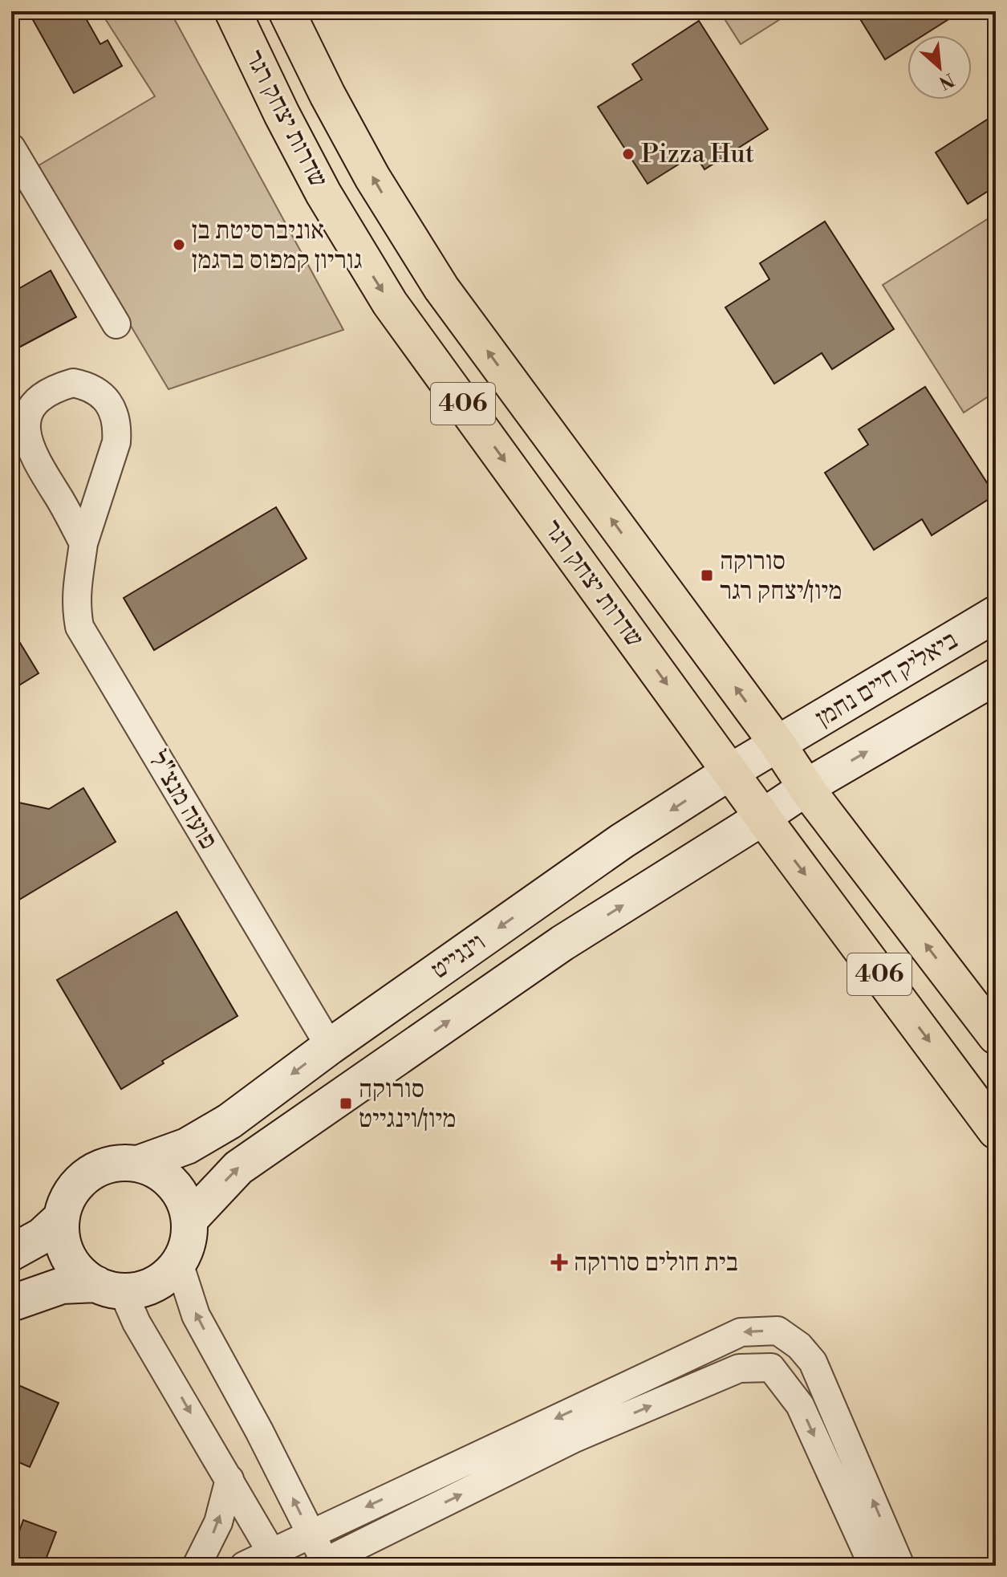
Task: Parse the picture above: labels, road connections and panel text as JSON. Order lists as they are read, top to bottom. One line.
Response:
{"streets":{"main road":["שדרות יצחק רגר","406"],"street":["ביאליק חיים נחמן","פועה מנצ\"ל","וינגייט"]},"crossings":[["שדרות יצחק רגר","ביאליק חיים נחמן"],["שדרות יצחק רגר","וינגייט"],["ביאליק חיים נחמן","וינגייט"],["פועה מנצ\"ל","וינגייט"]],"places":{"other":["Pizza Hut","אוניברסיטת בן גוריון קמפוס ברגמן"],"transit":["סורוקה מיון/יצחק רגר","סורוקה מיון/וינגייט"],"health":["בית חולים סורוקה"]},"north":"bottom right"}
